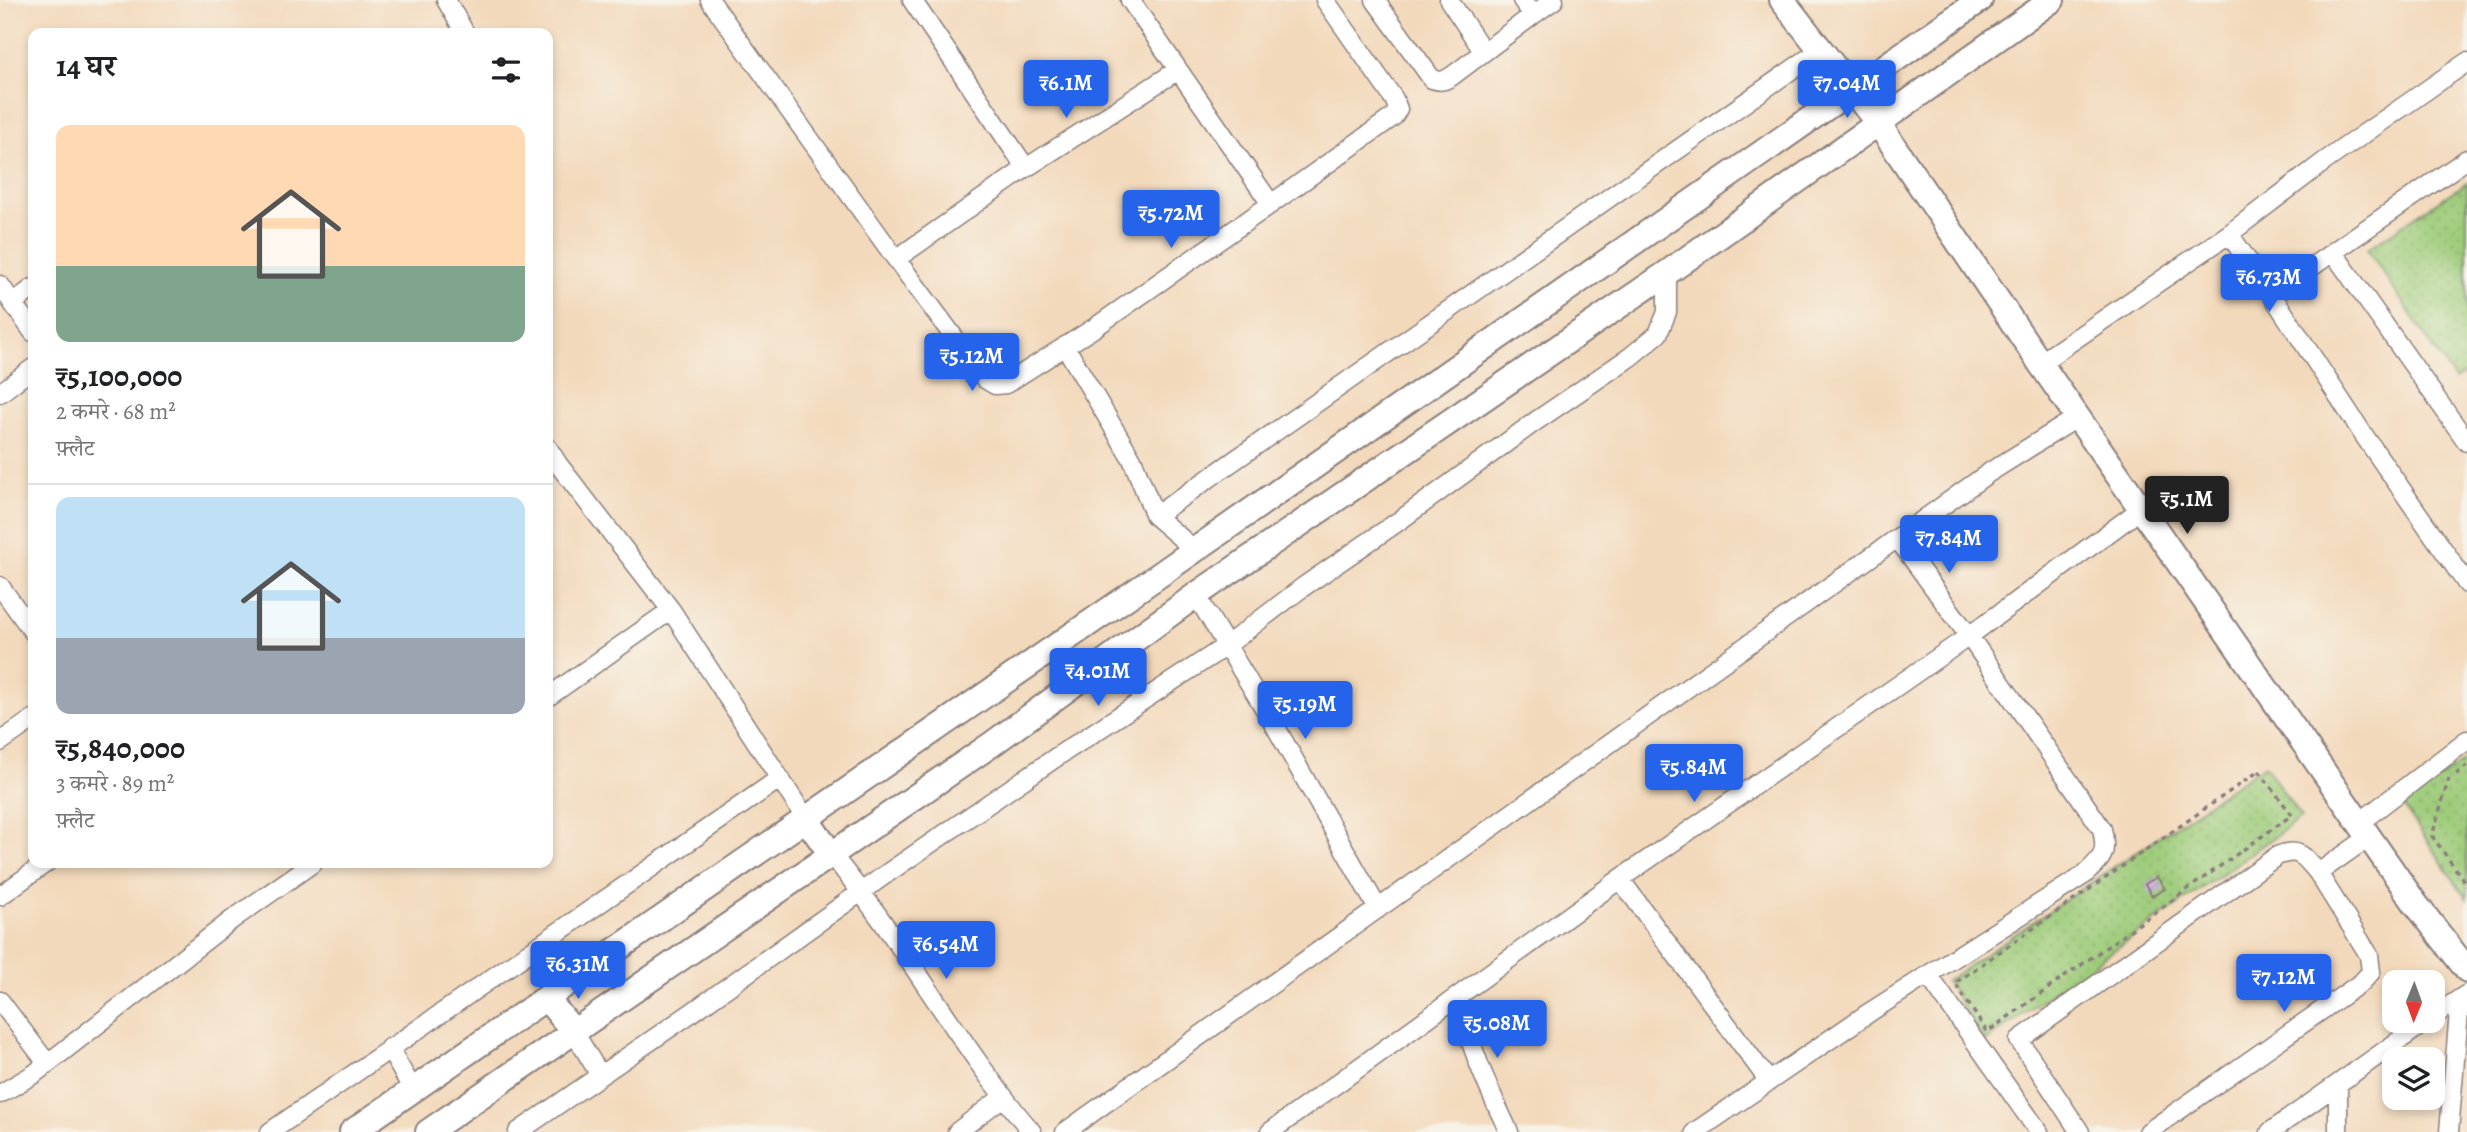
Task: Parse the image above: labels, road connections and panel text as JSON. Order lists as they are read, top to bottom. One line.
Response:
{"north":"bottom","page":{"heading":"14 घर","price":["₹6.1M","₹7.04M","₹5.72M","₹6.73M","₹5.12M","₹5.1M","₹7.84M","₹4.01M","₹5.19M","₹5.84M","₹6.54M","₹6.31M","₹7.12M","₹5.08M"],"list":[{"name":"₹5,100,000","note":"2 कमरे · 68 m² · फ़्लैट"},{"name":"₹5,840,000","note":"3 कमरे · 89 m² · फ़्लैट"}]}}
